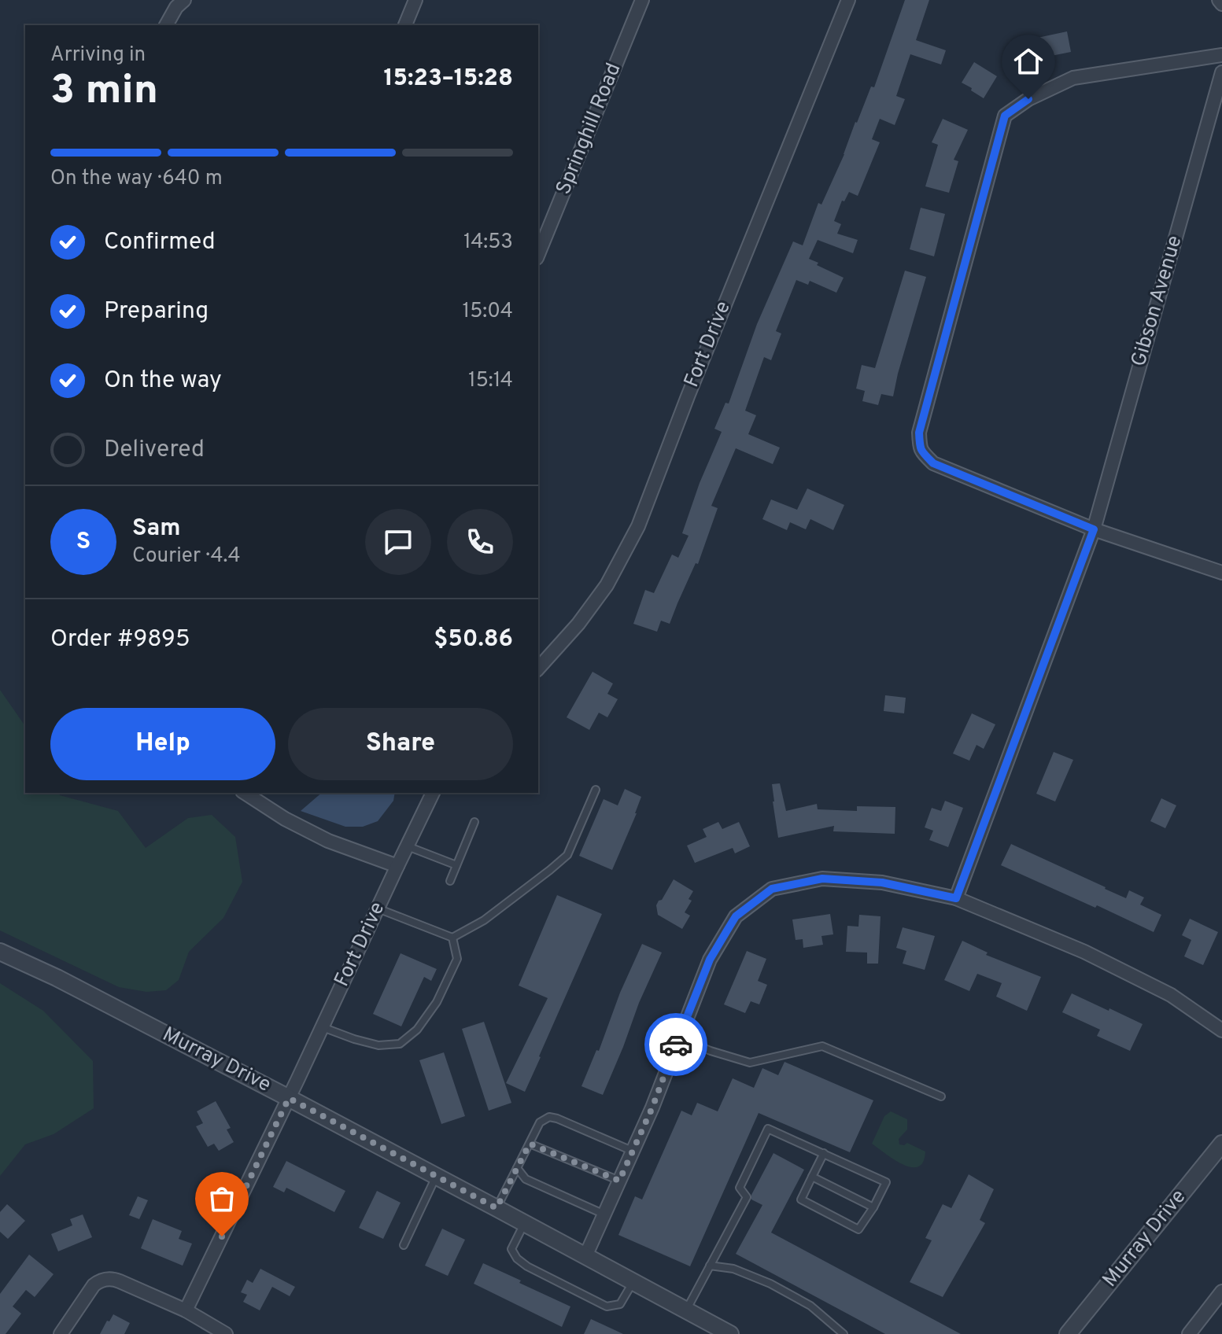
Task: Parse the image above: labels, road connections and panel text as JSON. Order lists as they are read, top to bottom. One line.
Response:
{"streets":{"street":["Springhill Road","Gibson Avenue","Fort Drive","Murray Drive"]},"crossings":[["Fort Drive","Murray Drive"]],"page":{"heading":["3 min","Arriving in","15:23–15:28"],"panel":["Sam","Courier · 4.4","Order #9895","$50.86"],"bar":"On the way · 640 m","list":[["Confirmed","14:53"],["Preparing","15:04"],["On the way","15:14"],"Delivered"],"round":"S","buttons":["Help","Share"]}}
